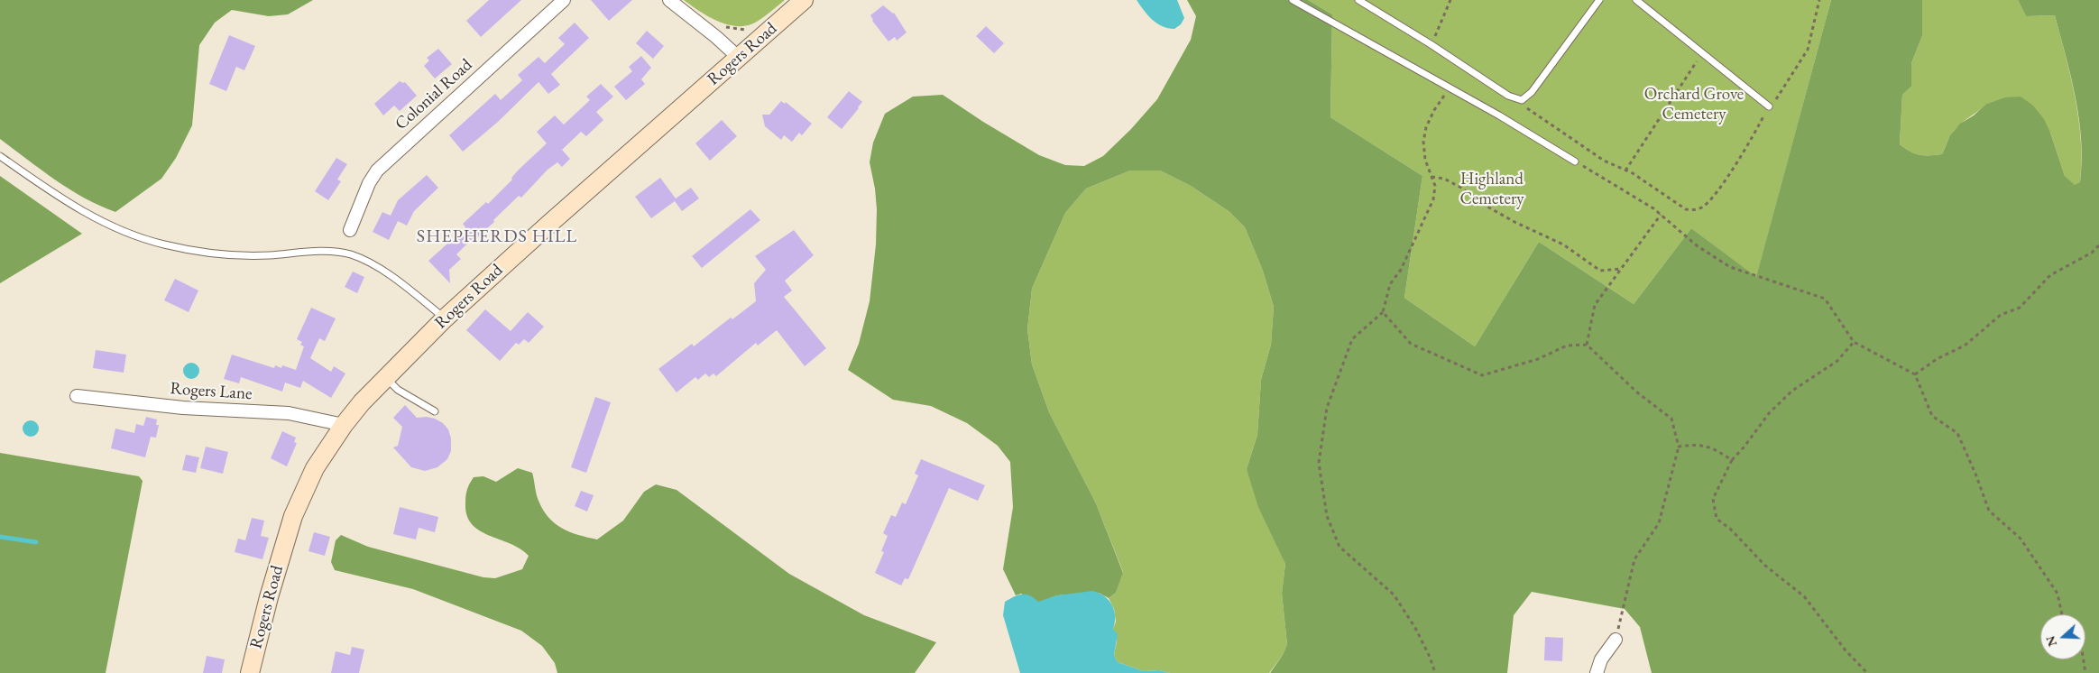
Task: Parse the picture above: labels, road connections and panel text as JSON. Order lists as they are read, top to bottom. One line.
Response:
{"streets":{"main road":["Rogers Road"],"street":["Colonial Road","Rogers Lane"]},"crossings":[["Rogers Road","Rogers Lane"]],"districts":["SHEPHERDS HILL"],"parks":["Orchard Grove Cemetery","Highland Cemetery"],"north":"left"}
